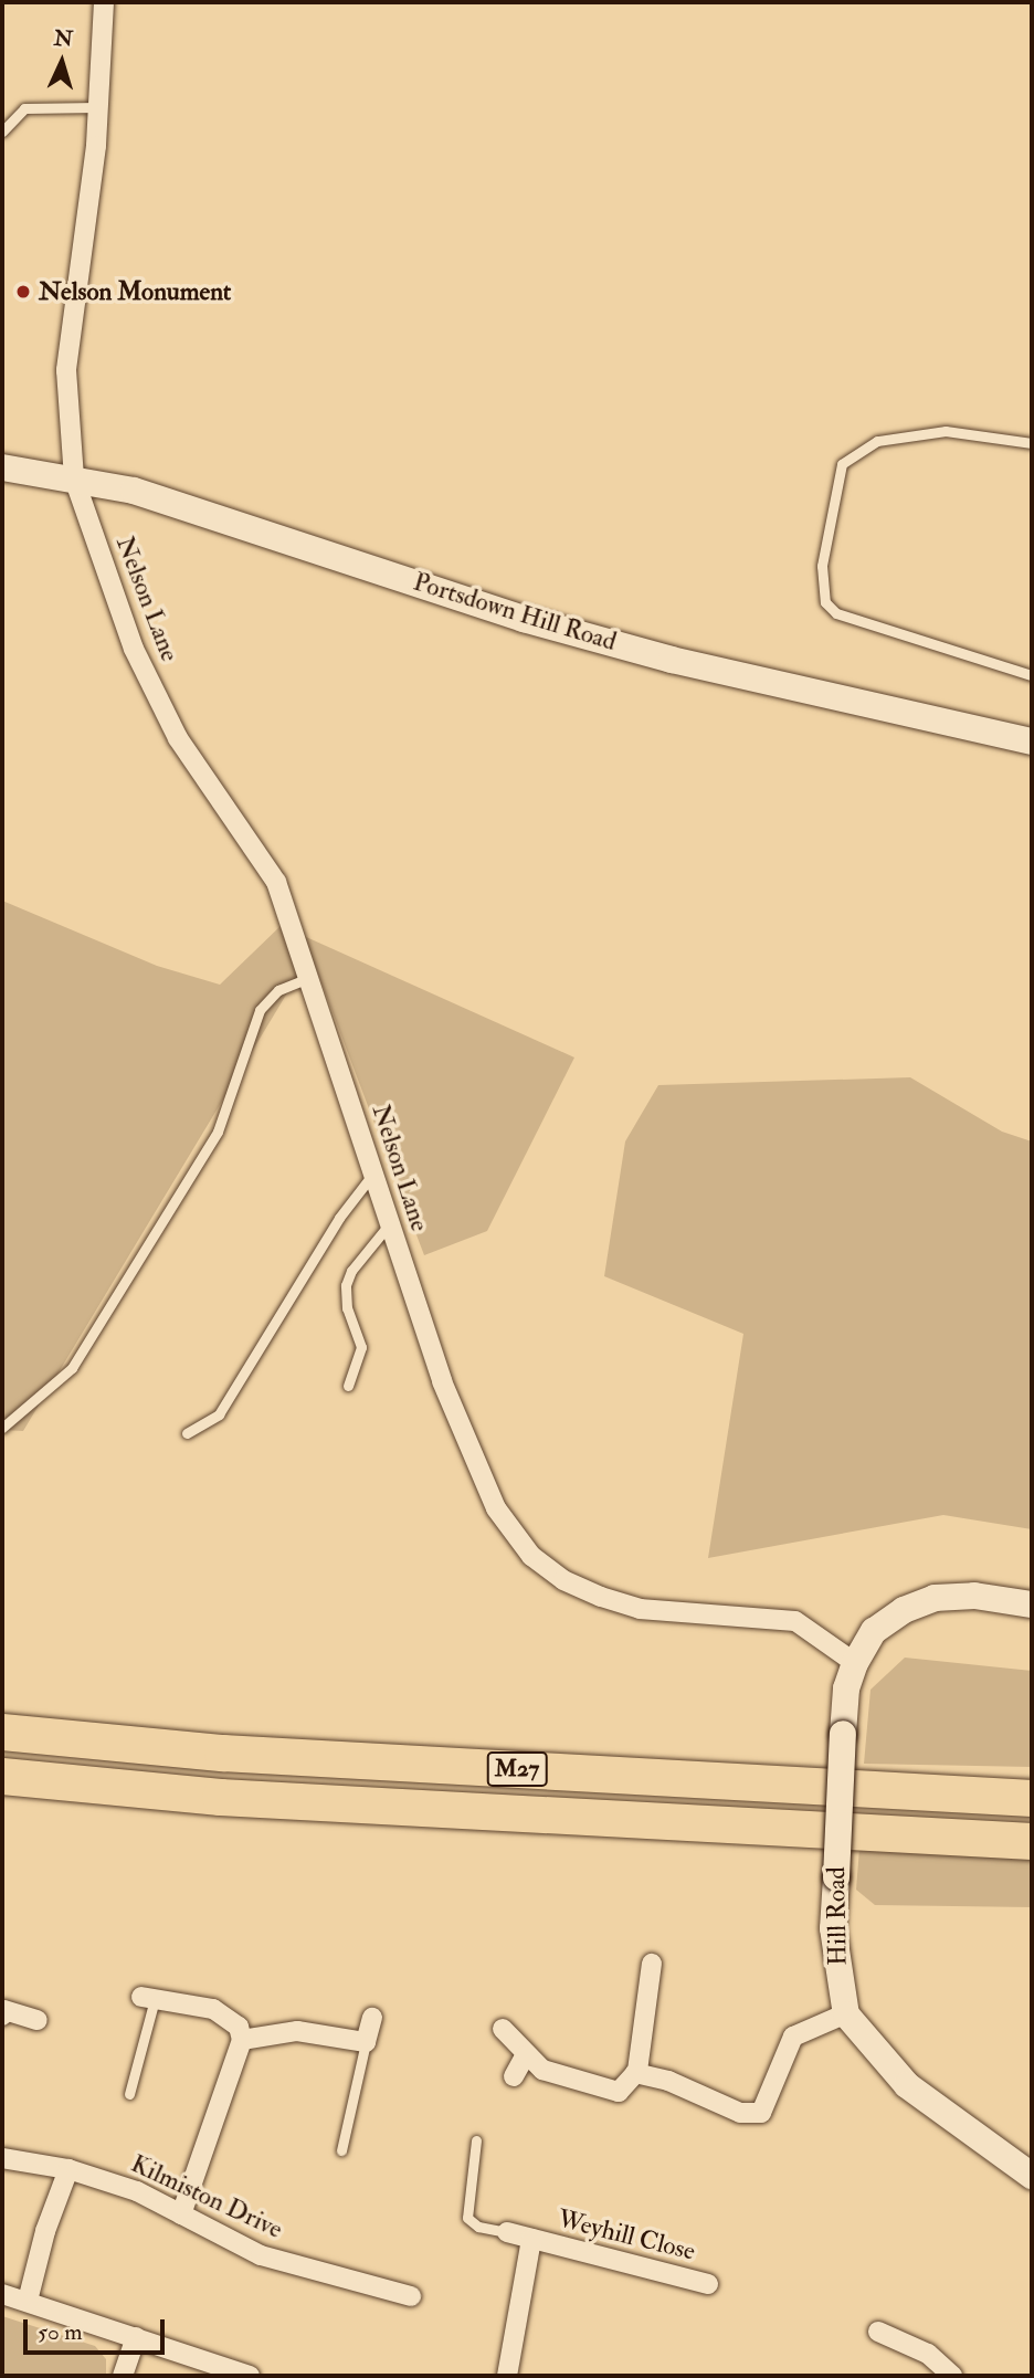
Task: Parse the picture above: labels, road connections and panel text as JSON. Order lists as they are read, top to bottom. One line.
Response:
{"streets":{"highway":["M27"],"street":["Nelson Lane","Portsdown Hill Road","Hill Road","Kilmiston Drive","Weyhill Close"]},"crossings":[["Nelson Lane","Portsdown Hill Road"],["Nelson Lane","Hill Road"]],"places":["Nelson Monument"],"scale_bar":"50 m","north":"top"}
